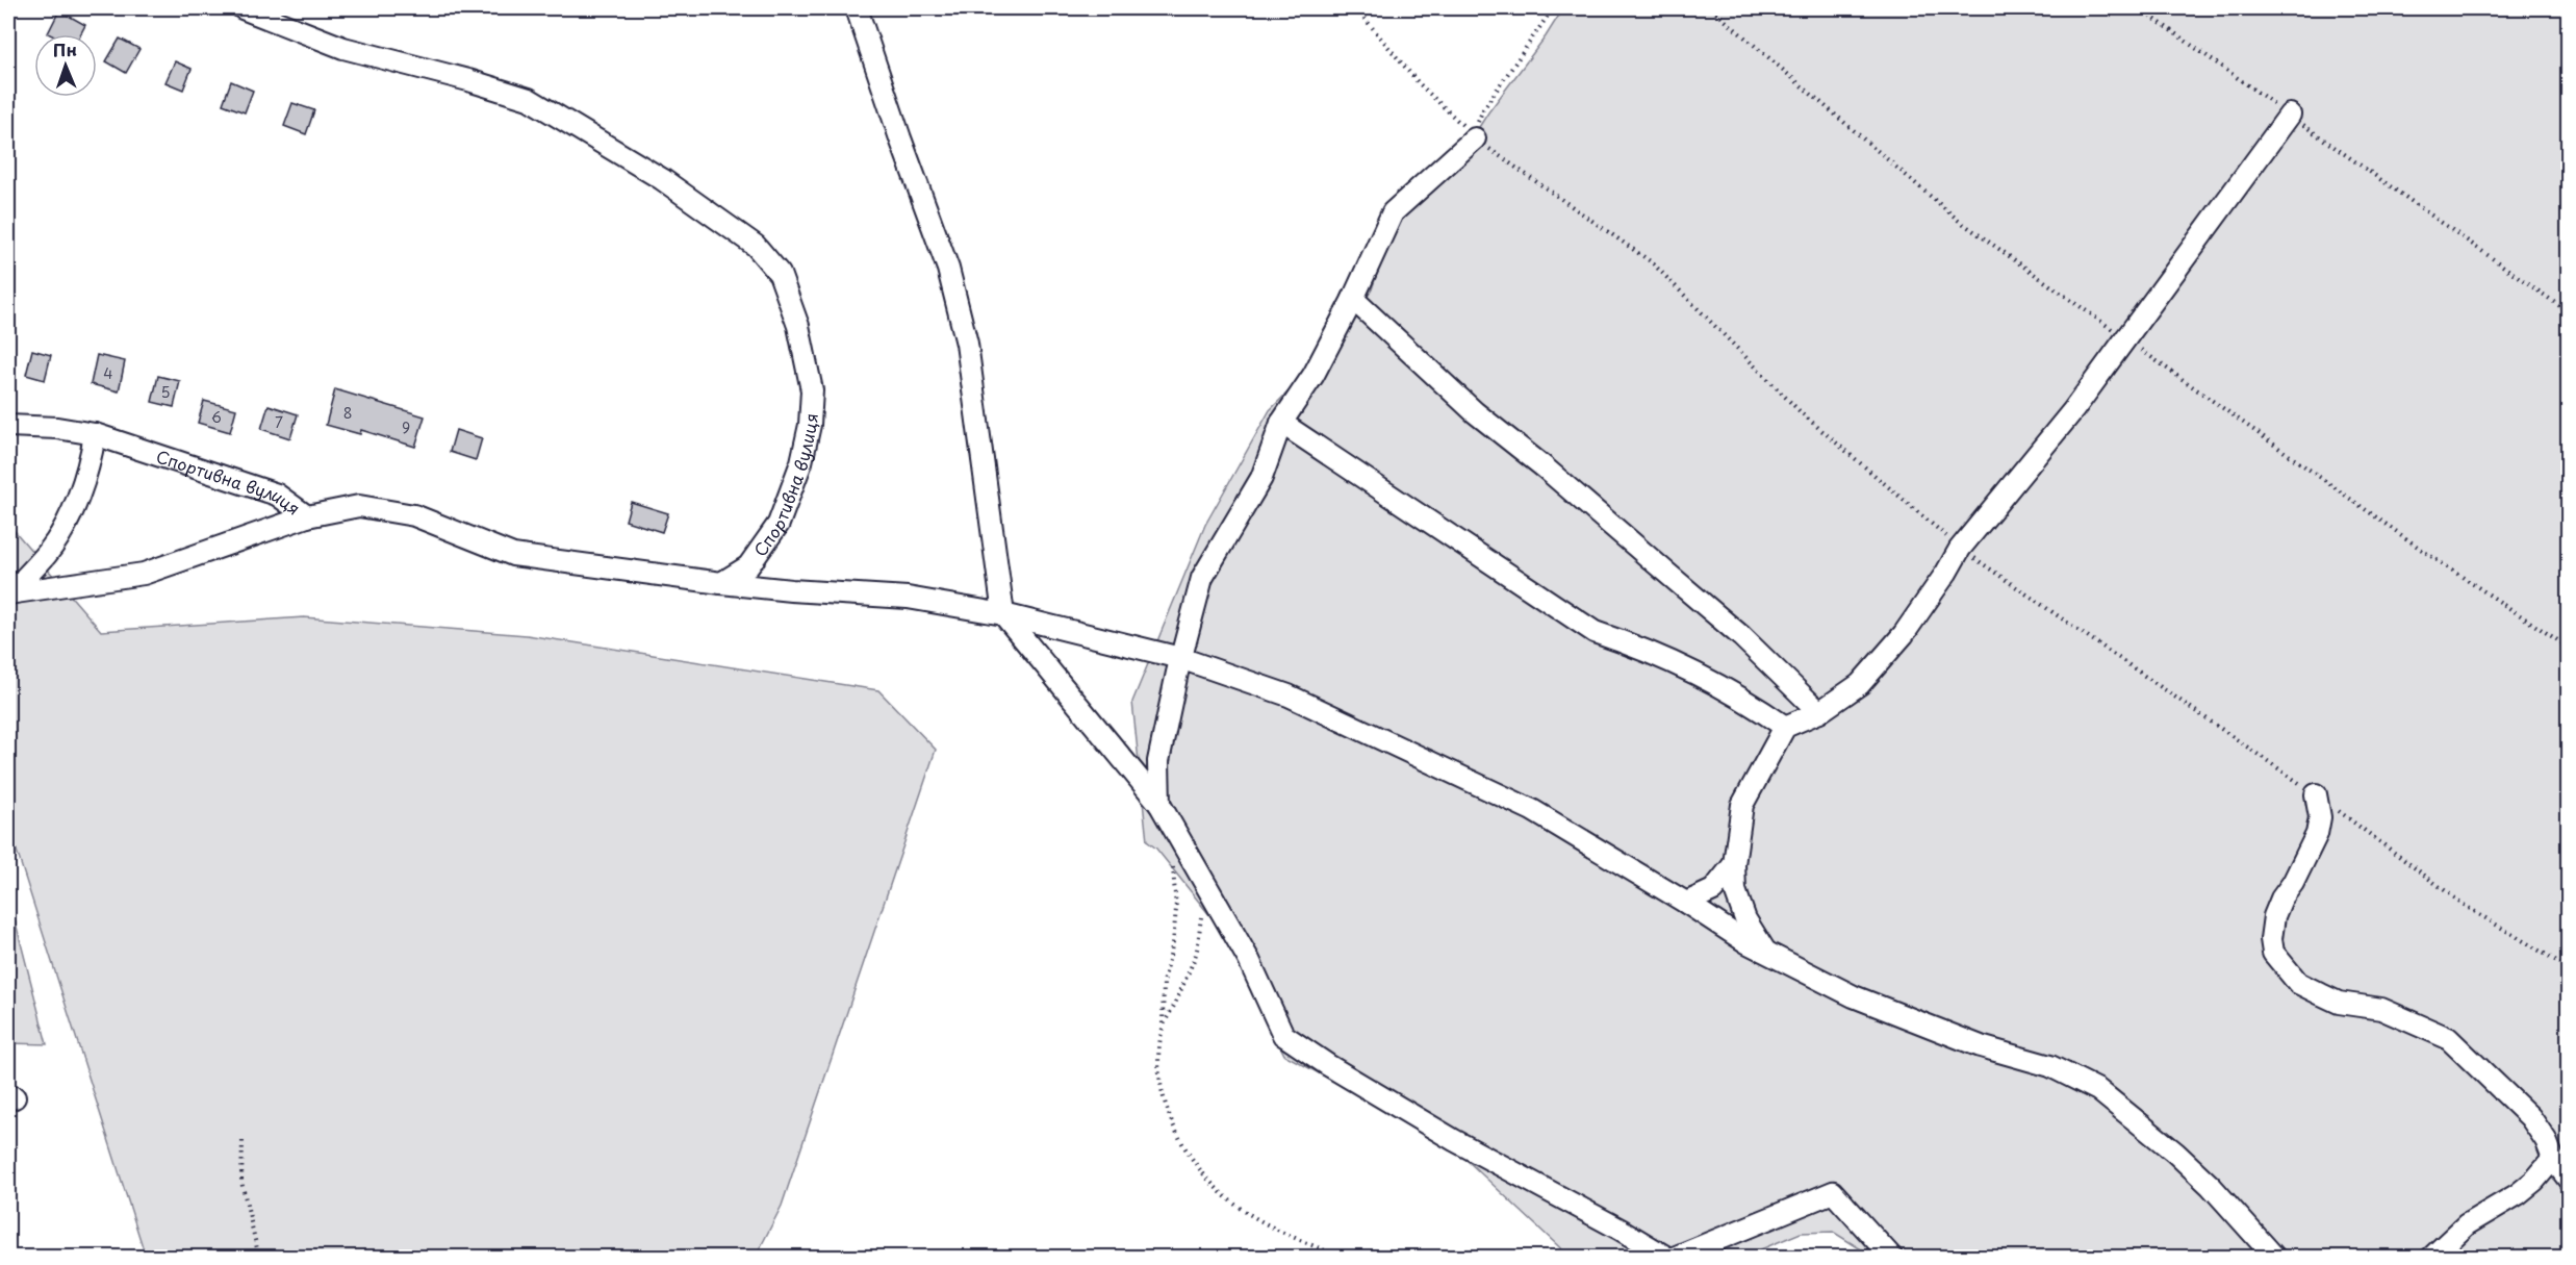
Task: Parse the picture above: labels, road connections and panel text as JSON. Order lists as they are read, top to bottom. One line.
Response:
{"streets":{"street":["Спортивна вулиця"]},"house_numbers":["4","5","8","6","7","9"],"north":"top"}
